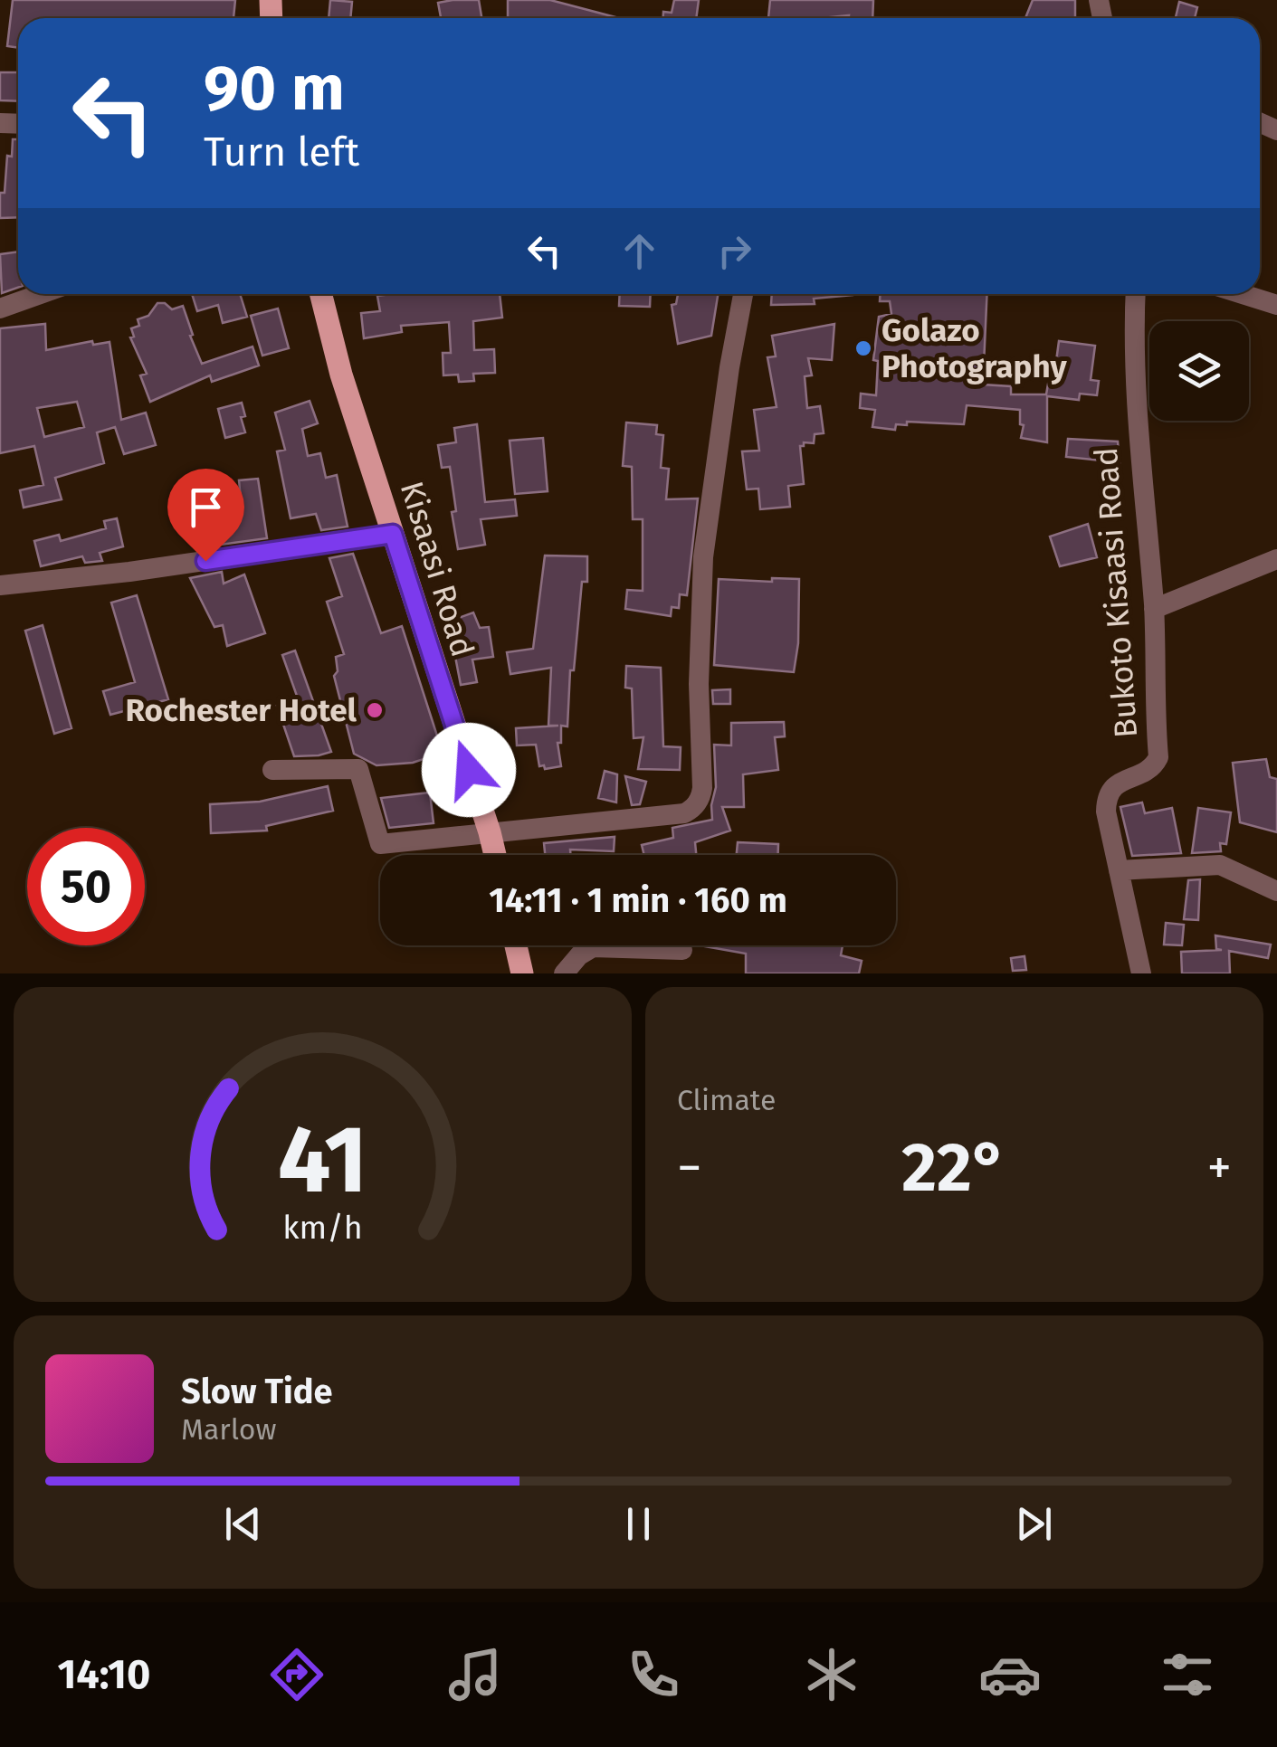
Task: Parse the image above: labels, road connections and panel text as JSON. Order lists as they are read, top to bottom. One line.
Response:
{"streets":{"main road":["Kisaasi Road"],"street":["Bukoto Kisaasi Road"]},"places":["Golazo Photography","Rochester Hotel"],"page":{"turn":["90 m","Turn left"],"limit":"50","trip":"14:11 · 1 min · 160 m","tile":"Climate","heat":["−","22°","+"],"song":["Slow Tide","Marlow"],"tabs":"14:10","gauge":["41","km/h"]}}
